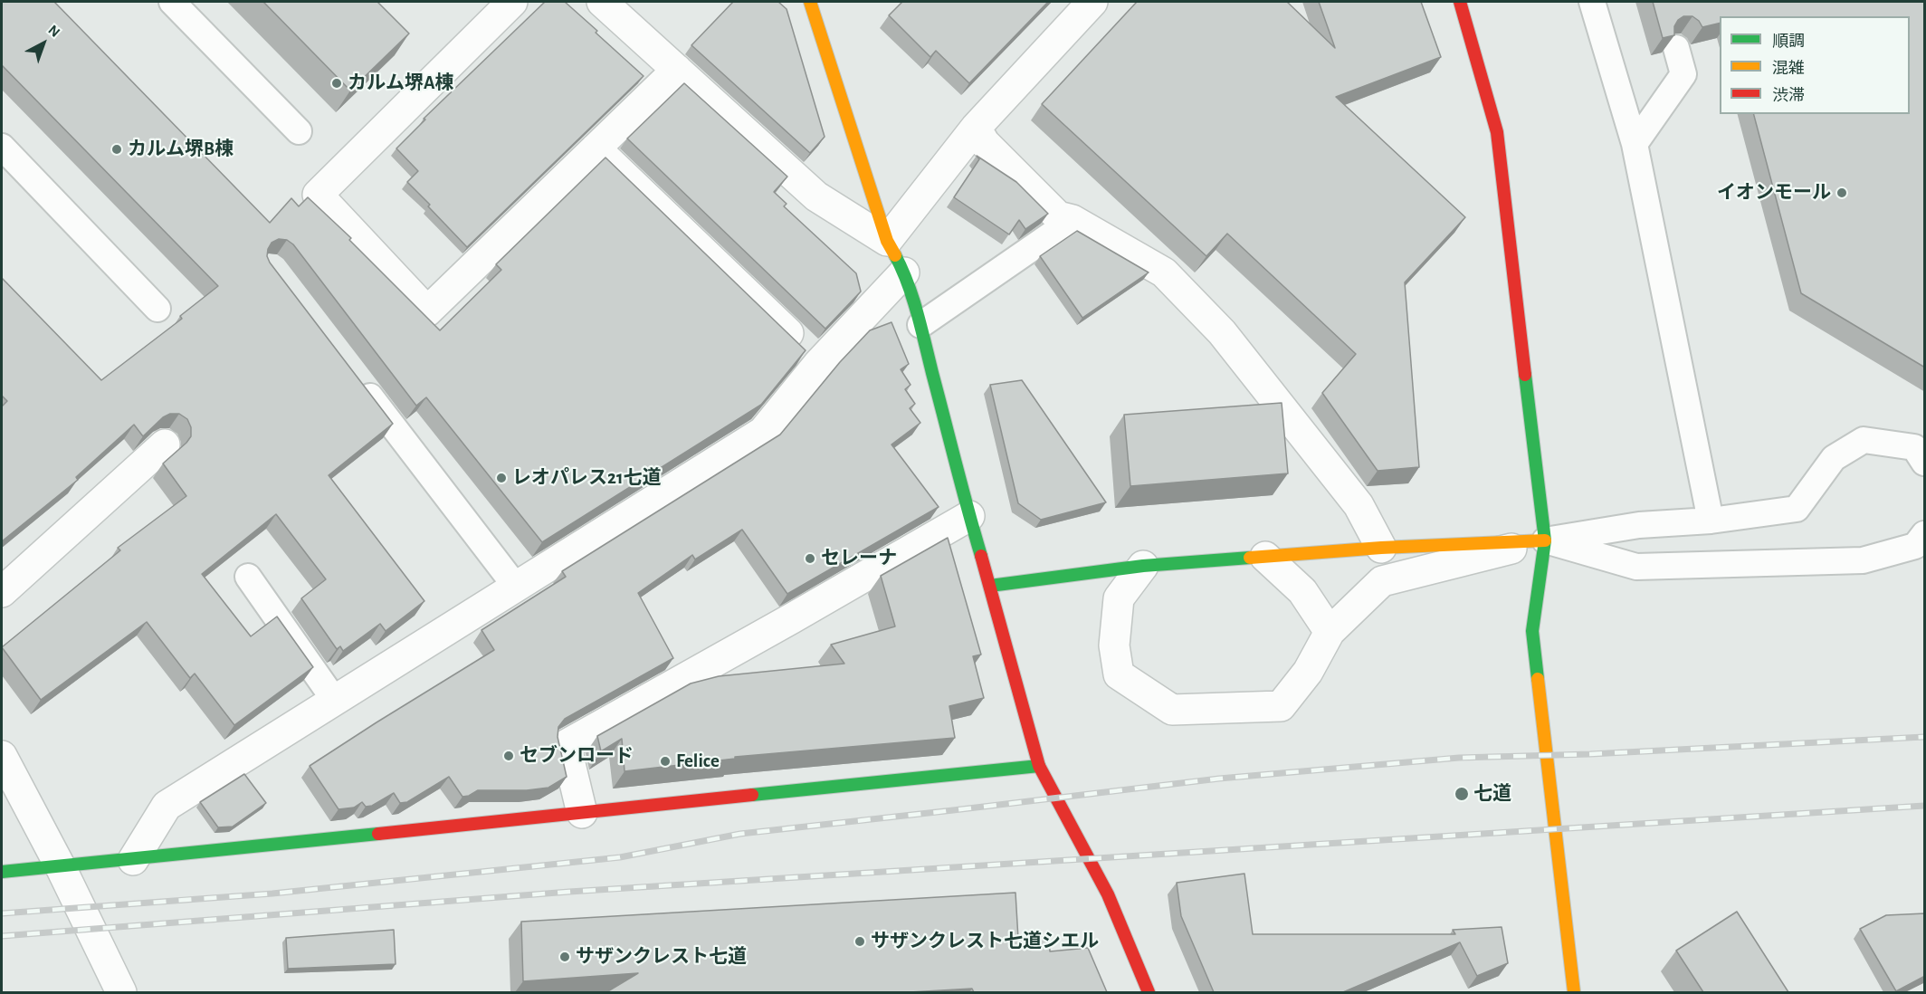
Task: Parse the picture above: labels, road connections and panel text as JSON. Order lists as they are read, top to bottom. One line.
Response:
{"places":["カルム堺A棟","カルム堺B棟","イオンモール","レオパレス21七道","セレーナ","セブンロード","Felice","七道","サザンクレスト七道シエル","サザンクレスト七道"],"legend":["順調","混雑","渋滞"],"north":"top right"}
